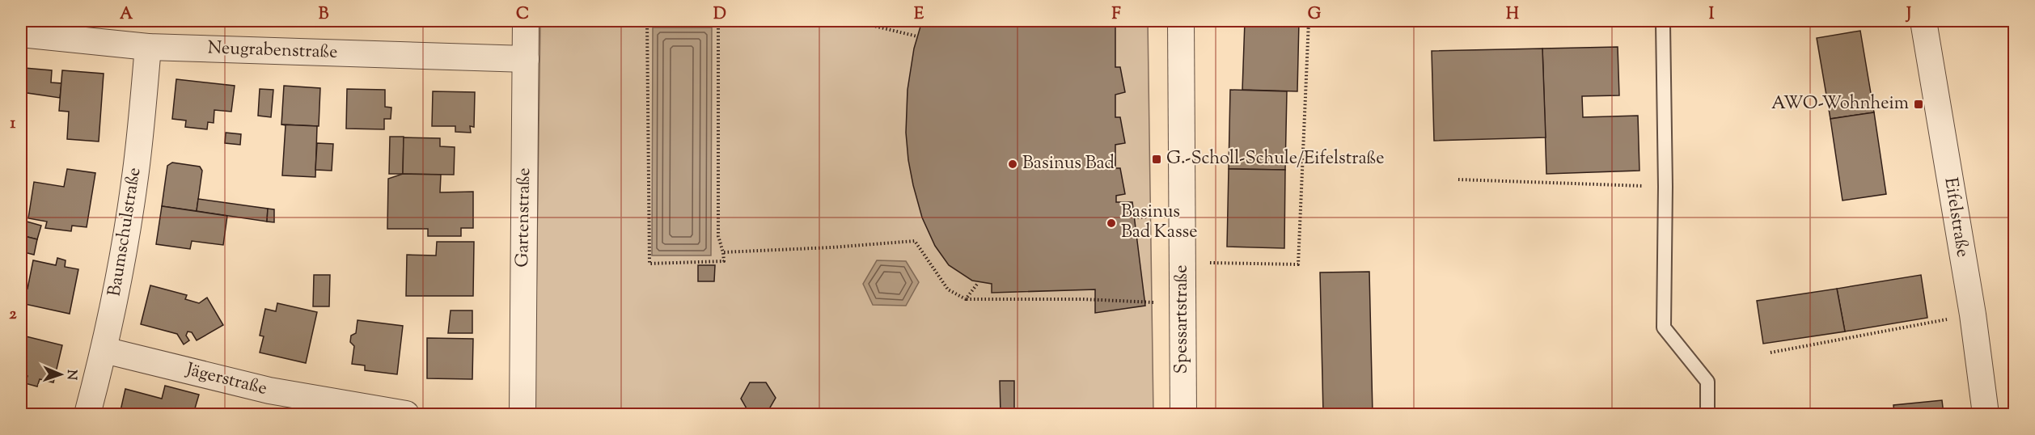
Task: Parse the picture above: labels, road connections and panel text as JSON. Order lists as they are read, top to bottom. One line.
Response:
{"streets":{"street":["Neugrabenstraße","Gartenstraße","Eifelstraße","Baumschulstraße","Spessartstraße","Jägerstraße"]},"crossings":[["Neugrabenstraße","Gartenstraße"],["Neugrabenstraße","Baumschulstraße"],["Baumschulstraße","Jägerstraße"]],"places":{"transit":["AWO-Wohnheim","G.-Scholl-Schule/Eifelstraße"],"other":["Basinus Bad","Basinus Bad Kasse"]},"north":"right","grid":{"columns":["A","B","C","D","E","F","G","H","I","J"],"rows":["1","2"]}}
